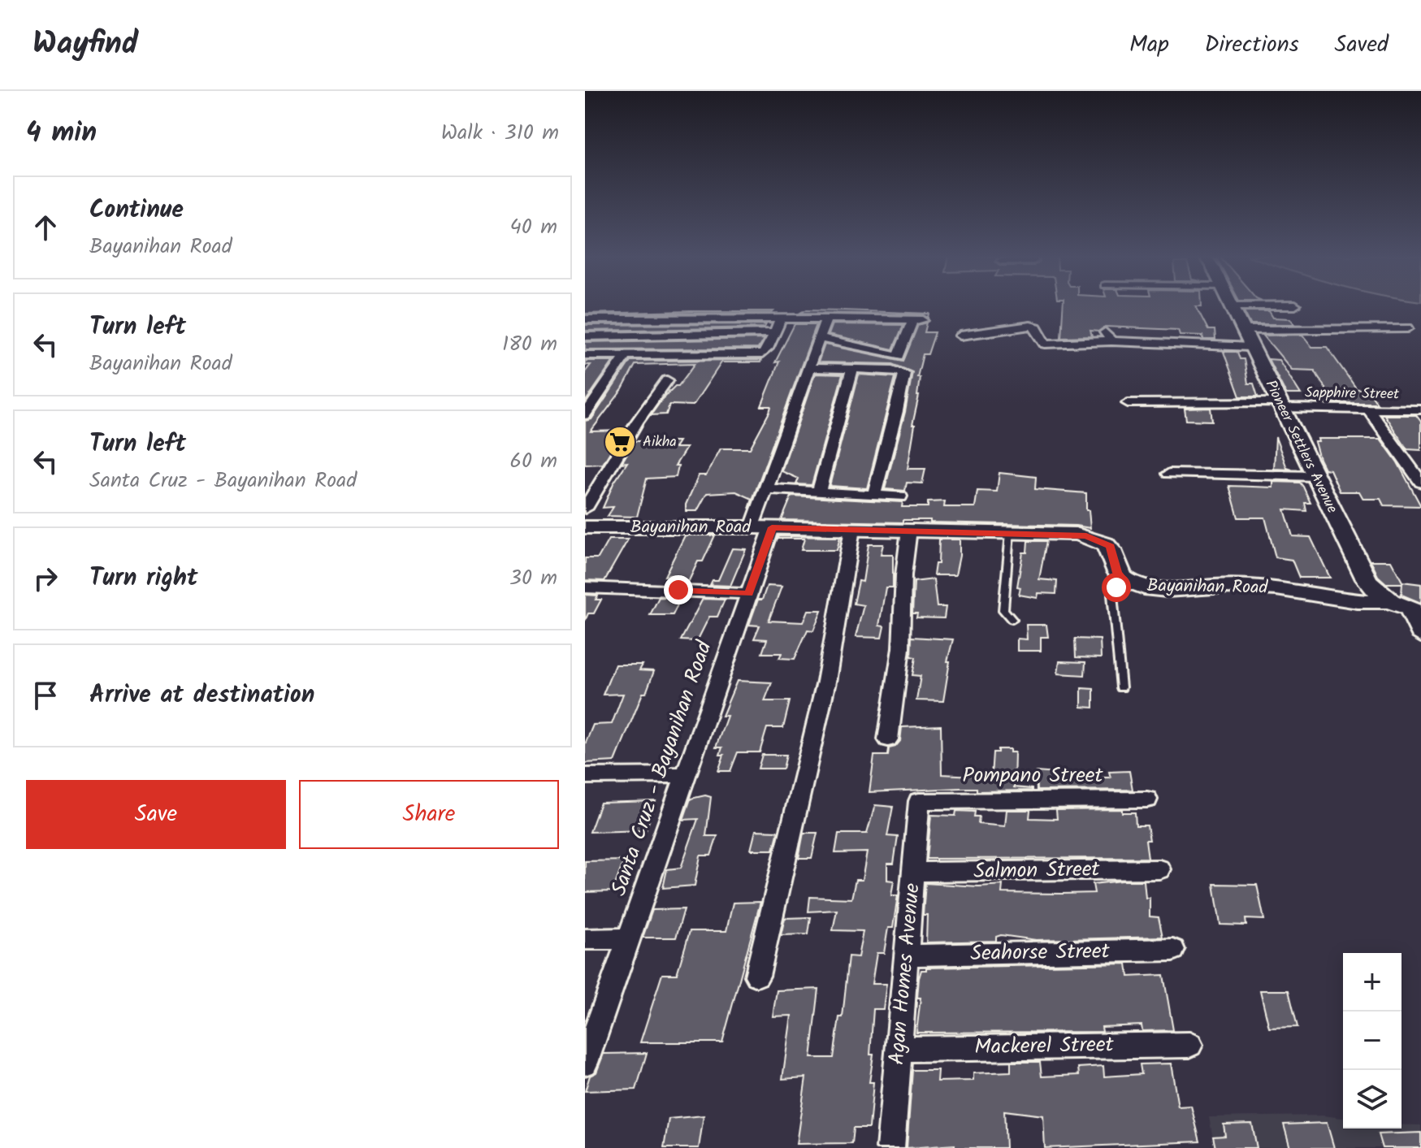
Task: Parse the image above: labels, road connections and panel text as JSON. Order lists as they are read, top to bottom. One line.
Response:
{"streets":{"street":["Sapphire Street","Pioneer Settlers Avenue","Bayanihan Road","Santa Cruz - Bayanihan Road","Pompano Street","Salmon Street","Seahorse Street","Agan Homes Avenue","Mackerel Street"]},"crossings":[["Sapphire Street","Pioneer Settlers Avenue"],["Pioneer Settlers Avenue","Bayanihan Road"],["Bayanihan Road","Santa Cruz - Bayanihan Road"],["Pompano Street","Agan Homes Avenue"],["Salmon Street","Agan Homes Avenue"],["Seahorse Street","Agan Homes Avenue"],["Agan Homes Avenue","Mackerel Street"]],"places":{"supermarket":["Aikha"]},"page":{"header":"Wayfind","nav":["Map","Directions","Saved"],"heading":["4 min","Walk · 310 m"],"list":[["Continue","Bayanihan Road","40 m"],["Turn left","Bayanihan Road","180 m"],["Turn left","Santa Cruz - Bayanihan Road","60 m"],["Turn right","30 m"],"Arrive at destination"],"buttons":["Save","Share"],"map_buttons":["+","−"]}}
